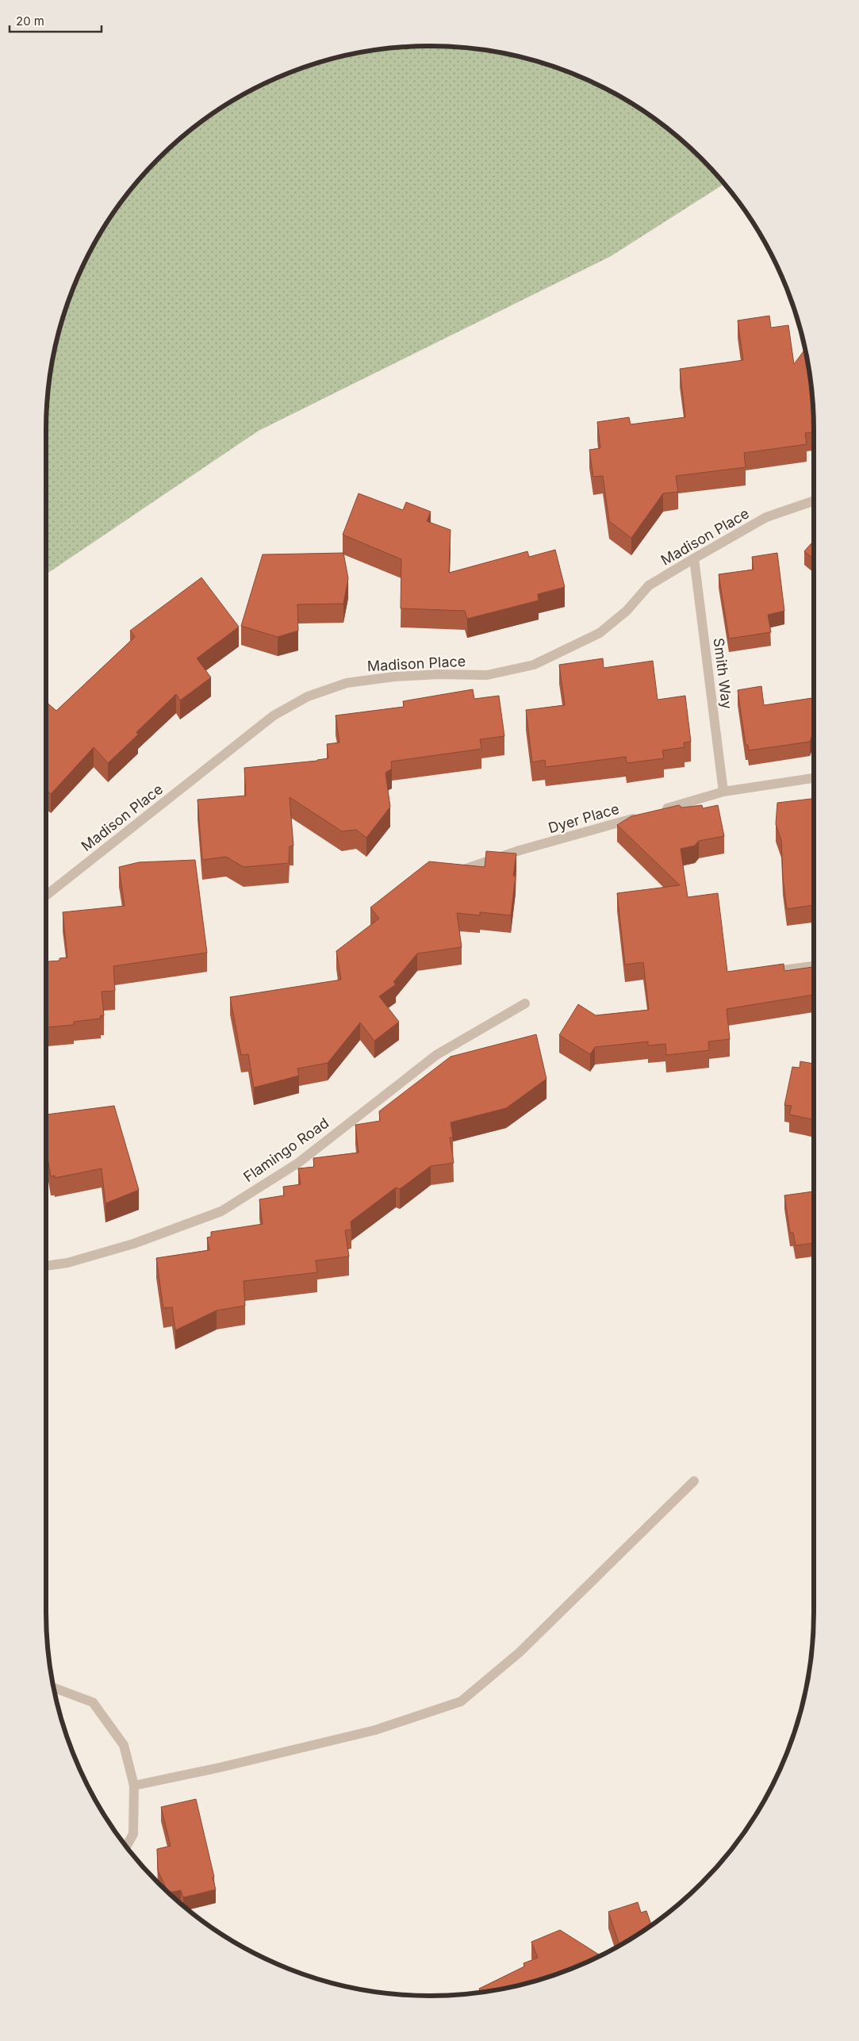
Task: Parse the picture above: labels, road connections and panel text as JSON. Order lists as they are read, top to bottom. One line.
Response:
{"streets":{"street":["Madison Place","Smith Way","Dyer Place","Flamingo Road"]},"crossings":[["Madison Place","Smith Way"]],"scale_bar":"20 m"}
